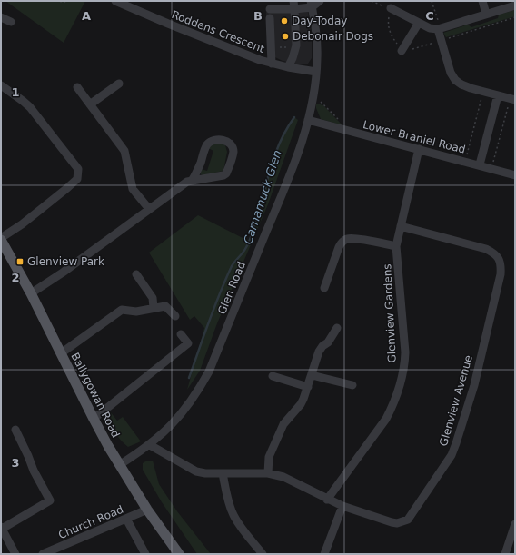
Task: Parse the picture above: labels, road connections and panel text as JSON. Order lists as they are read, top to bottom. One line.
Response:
{"streets":{"main road":["Ballygowan Road"],"street":["Roddens Crescent","Lower Braniel Road","Glen Road","Glenview Gardens","Glenview Avenue","Church Road"]},"crossings":[["Roddens Crescent","Glen Road"],["Lower Braniel Road","Glen Road"],["Lower Braniel Road","Glenview Gardens"],["Glen Road","Ballygowan Road"],["Glen Road","Glenview Avenue"],["Glenview Gardens","Glenview Avenue"],["Ballygowan Road","Church Road"]],"water":["Carnamuck Glen"],"places":{"other":["Day-Today","Debonair Dogs"],"transit":["Glenview Park"]},"grid":{"columns":["A","B","C"],"rows":["1","2","3"]}}
